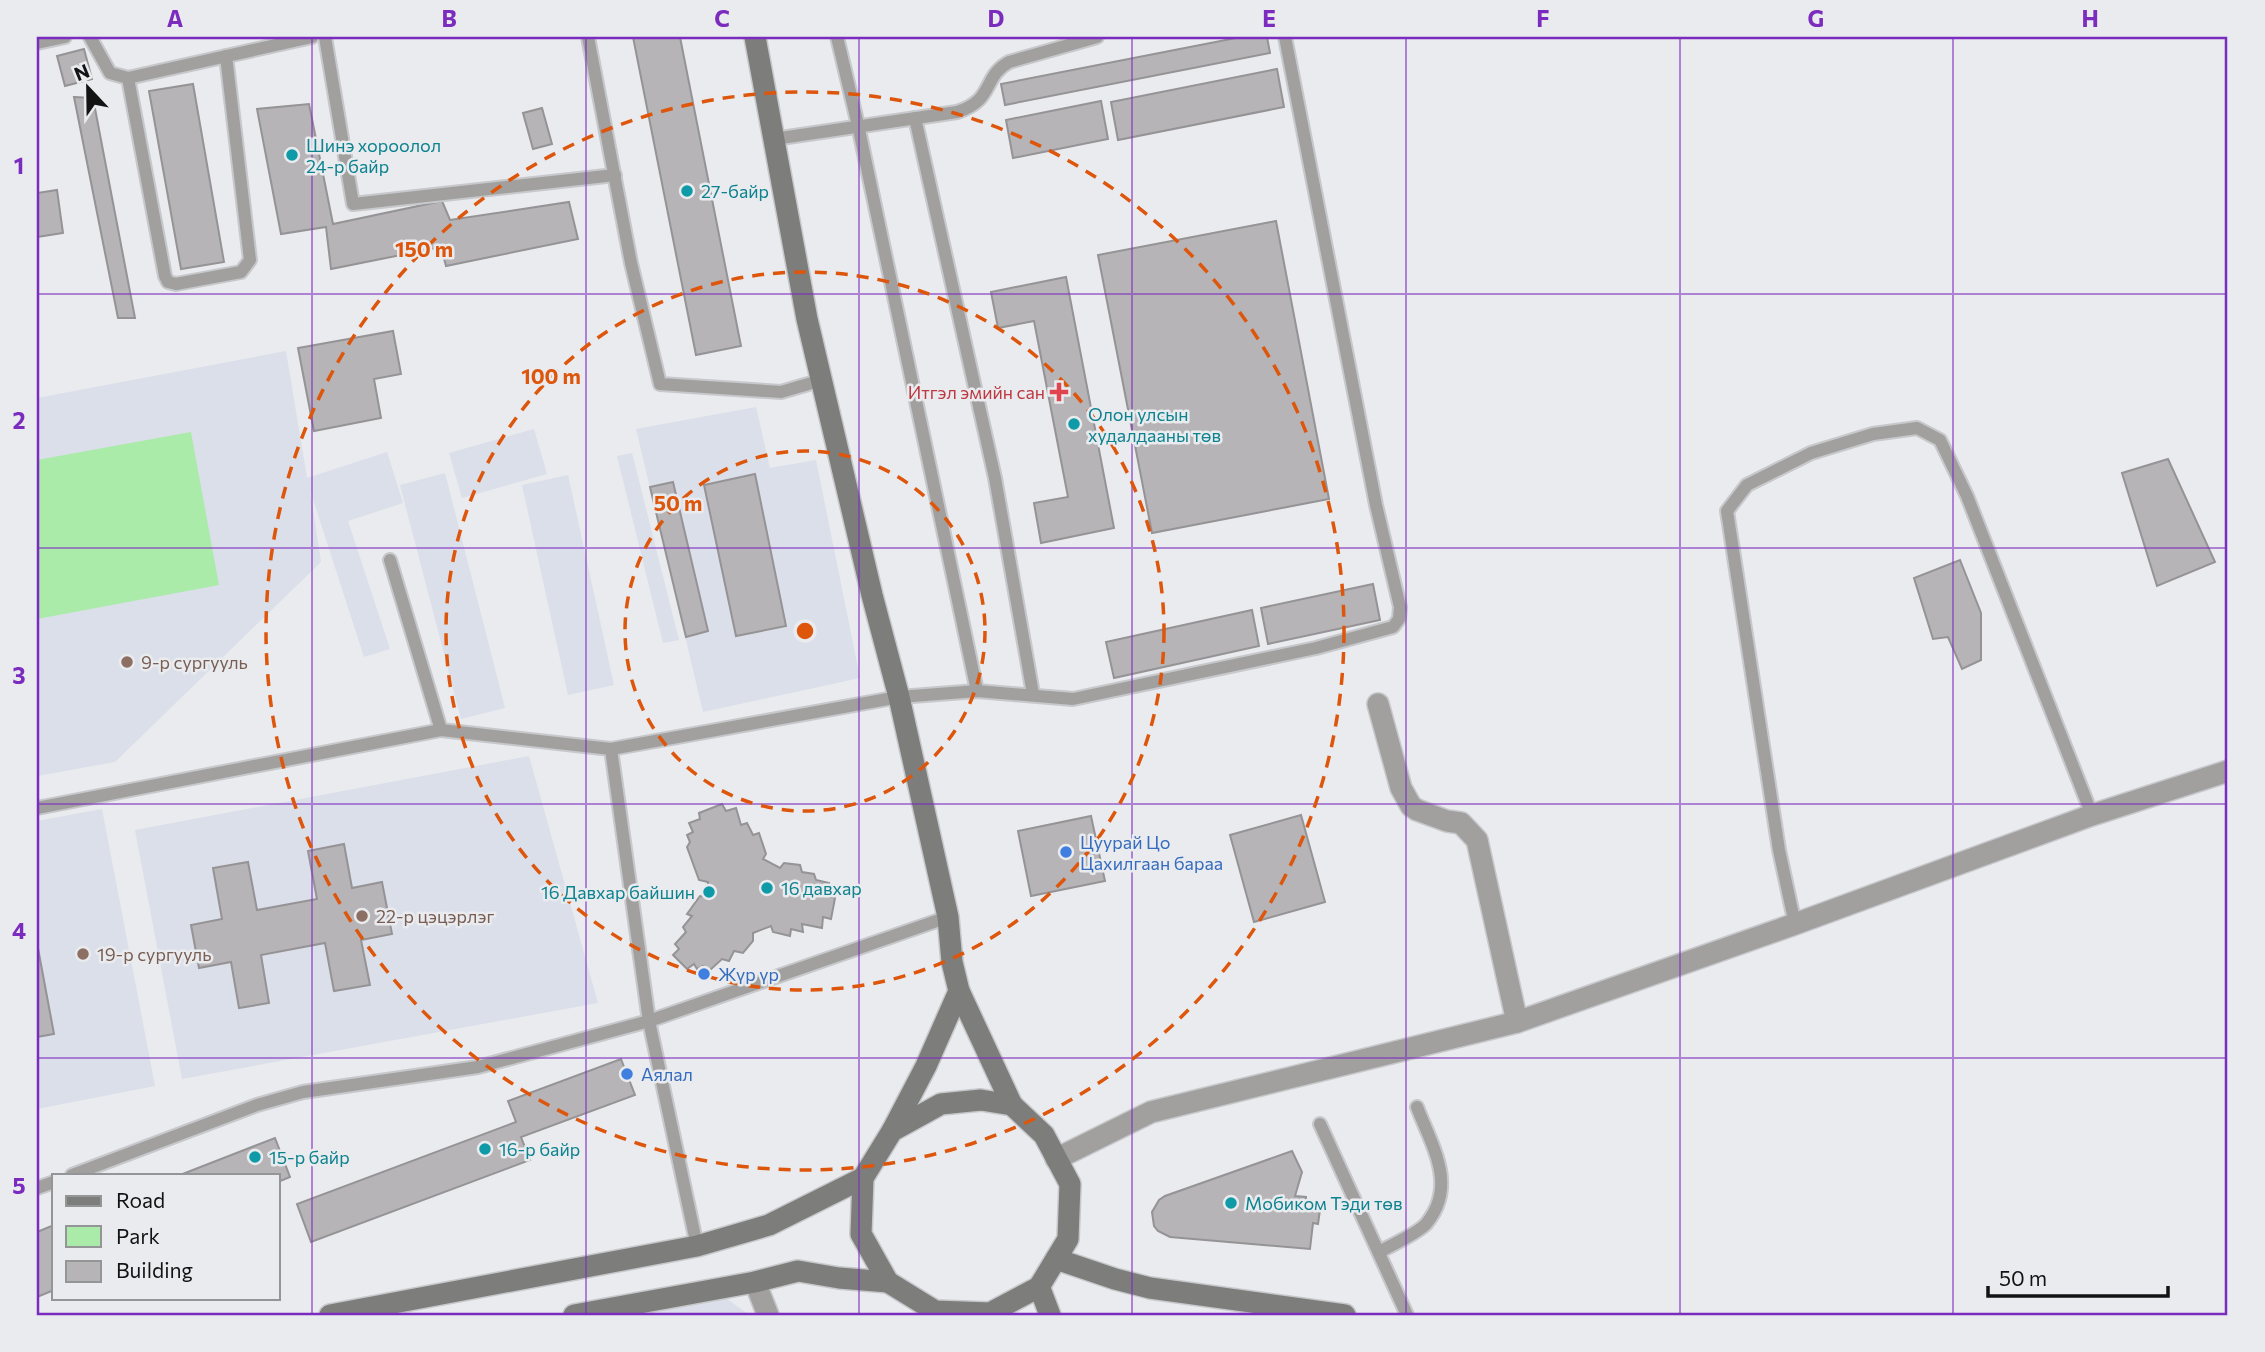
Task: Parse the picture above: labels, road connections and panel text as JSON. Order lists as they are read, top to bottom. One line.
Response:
{"places":{"other":["Шинэ хороолол 24-р байр","27-байр","Олон улсын худалдааны төв","9-р сургууль","Цуурай Цо Цахилгаан бараа","16 давхар","16 Давхар байшин","22-р цэцэрлэг","19-р сургууль","Жүр үр","Аялал","16-р байр","15-р байр","Мобиком Тэди төв"],"health":["Итгэл эмийн сан"]},"legend":["Road","Park","Building"],"scale_bar":"50 m","north":"top","grid":{"columns":["A","B","C","D","E","F","G","H"],"rows":["1","2","3","4","5"]},"rings":["150 m","100 m","50 m"]}
